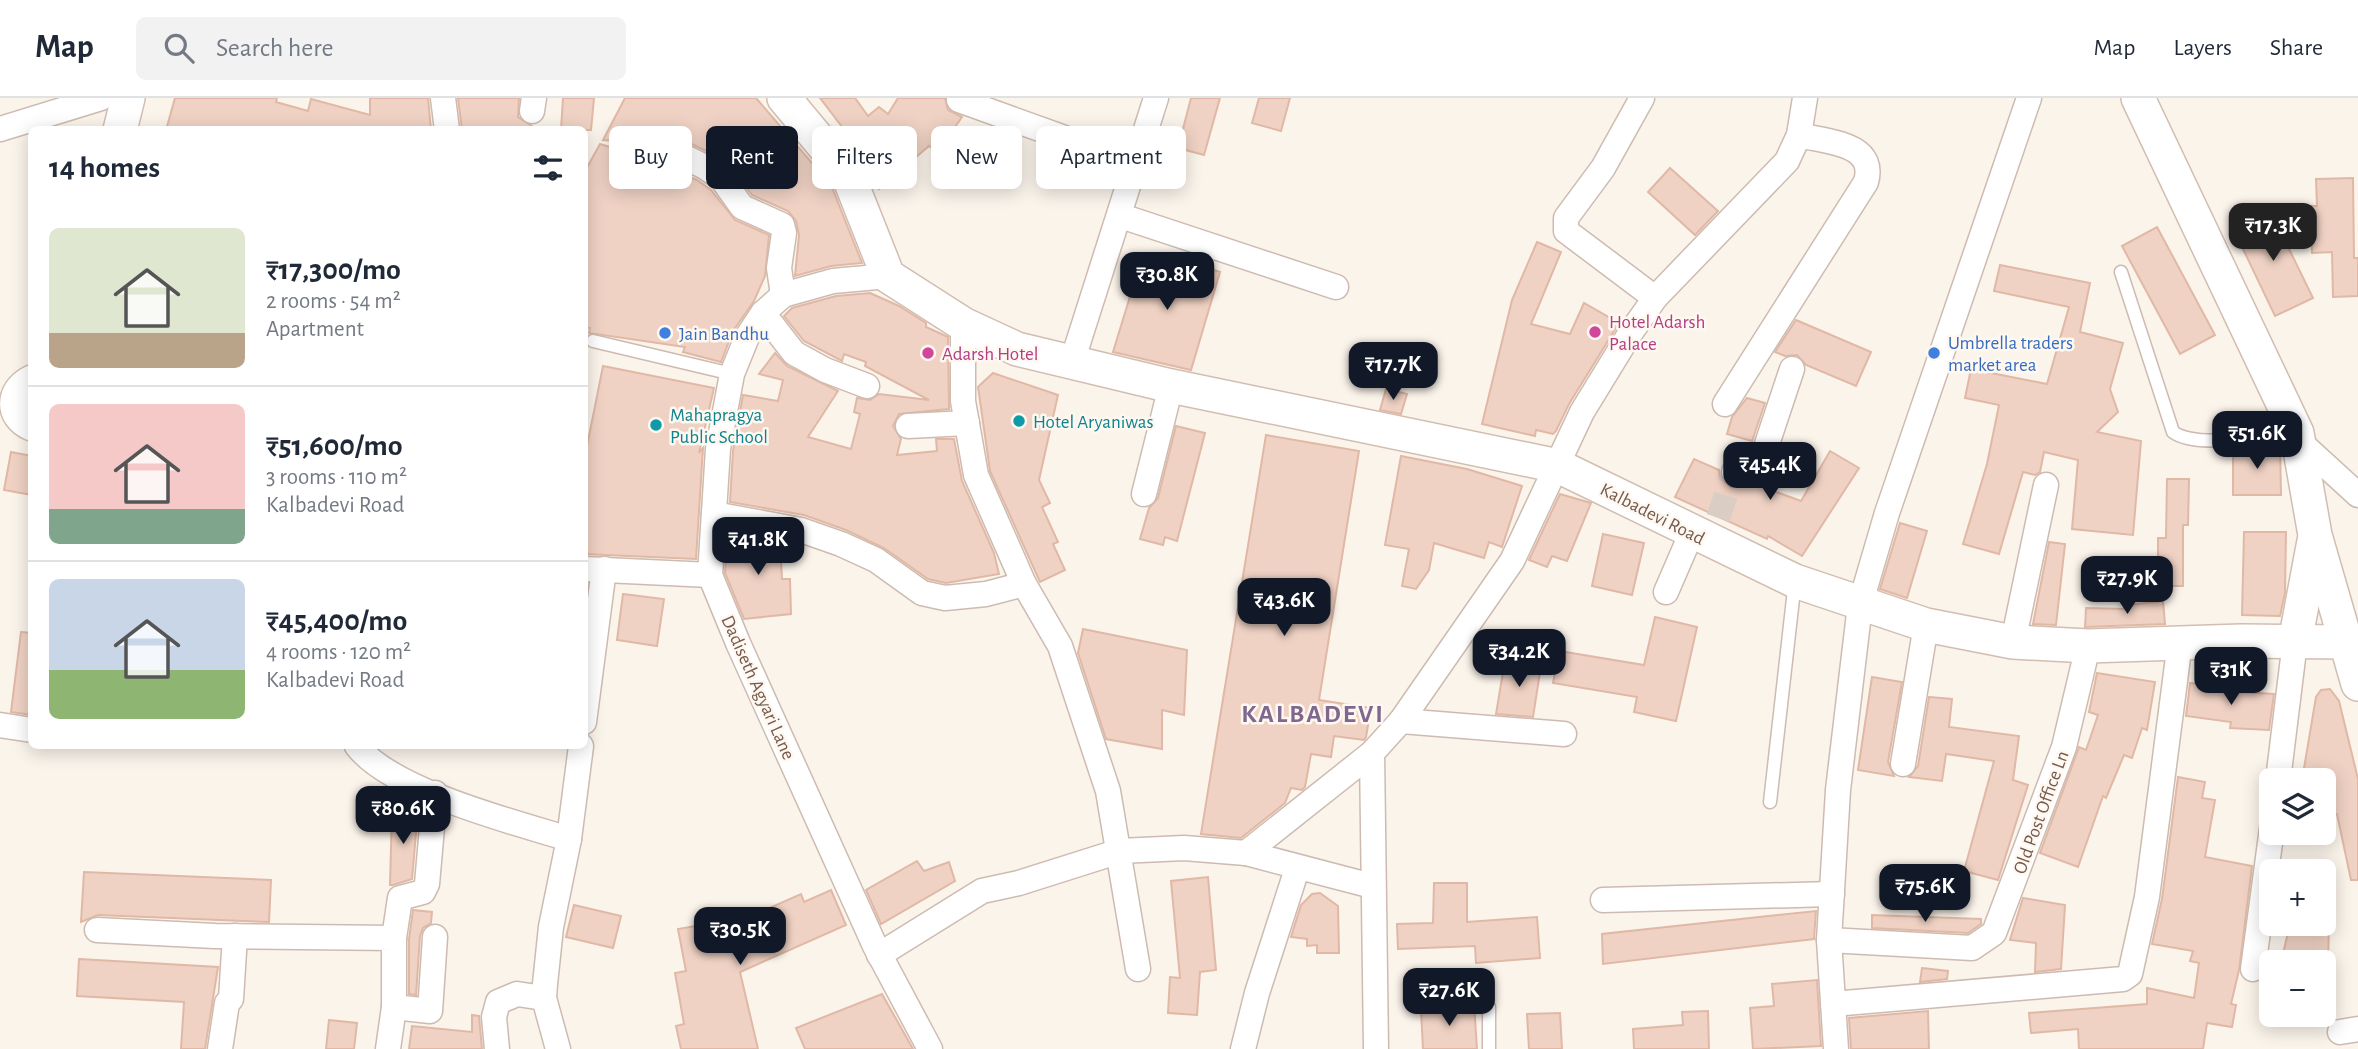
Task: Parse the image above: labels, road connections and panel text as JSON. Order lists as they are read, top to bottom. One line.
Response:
{"streets":{"main road":["Kalbadevi Road"],"street":["Dadiseth Agyari Lane","Old Post Office Ln"]},"crossings":[["Kalbadevi Road","Dadiseth Agyari Lane"],["Kalbadevi Road","Old Post Office Ln"]],"districts":["KALBADEVI"],"places":["Hotel Adarsh Palace","Jain Bandhu","Adarsh Hotel","Umbrella traders market area","Hotel Aryaniwas","Mahapragya Public School"],"page":{"header":"Map","search":"Search here","nav":["Map","Layers","Share"],"chip":["Buy","Rent","Filters","New","Apartment"],"heading":"14 homes","price":["₹17.3K","₹30.8K","₹17.7K","₹51.6K","₹45.4K","₹41.8K","₹27.9K","₹43.6K","₹34.2K","₹31K","₹80.6K","₹75.6K","₹30.5K","₹27.6K"],"list":[{"name":"₹17,300/mo","note":"2 rooms · 54 m² · Apartment"},{"name":"₹51,600/mo","note":"3 rooms · 110 m² · Kalbadevi Road"},{"name":"₹45,400/mo","note":"4 rooms · 120 m² · Kalbadevi Road"}],"map_buttons":["+","−"]}}
